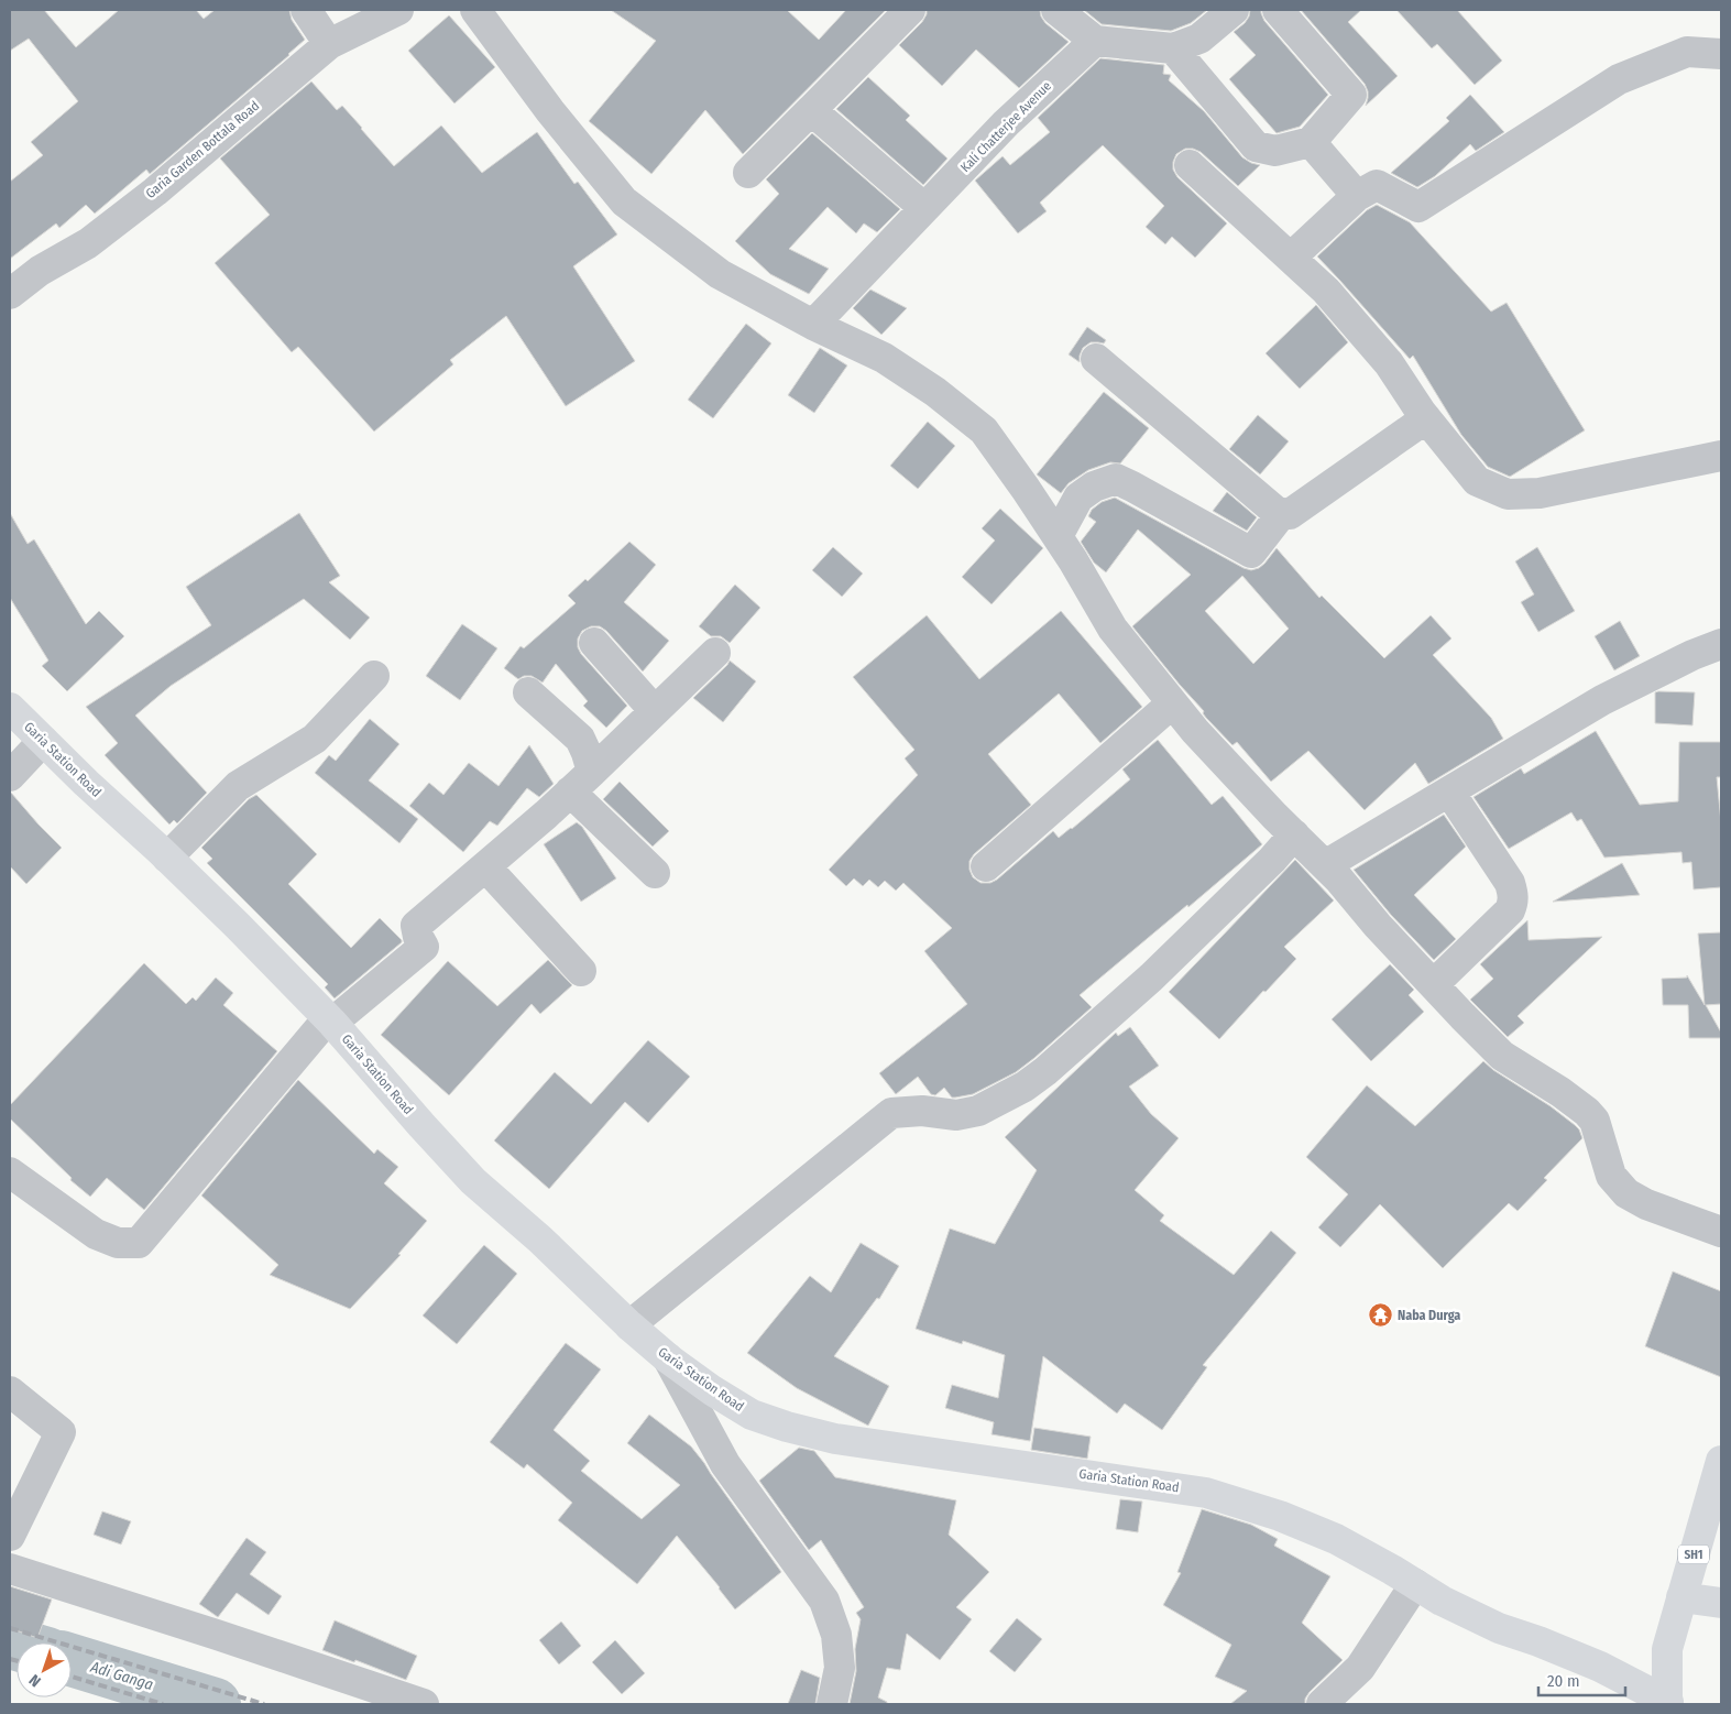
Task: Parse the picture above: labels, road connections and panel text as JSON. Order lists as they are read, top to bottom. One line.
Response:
{"streets":{"main road":["Garia Station Road","SH1"],"street":["Kali Chatterjee Avenue","Garia Garden Bottala Road"]},"crossings":[["Garia Station Road","SH1"]],"water":["Adi Ganga"],"places":{"temple":["Naba Durga"]},"scale_bar":"20 m","north":"bottom left"}
